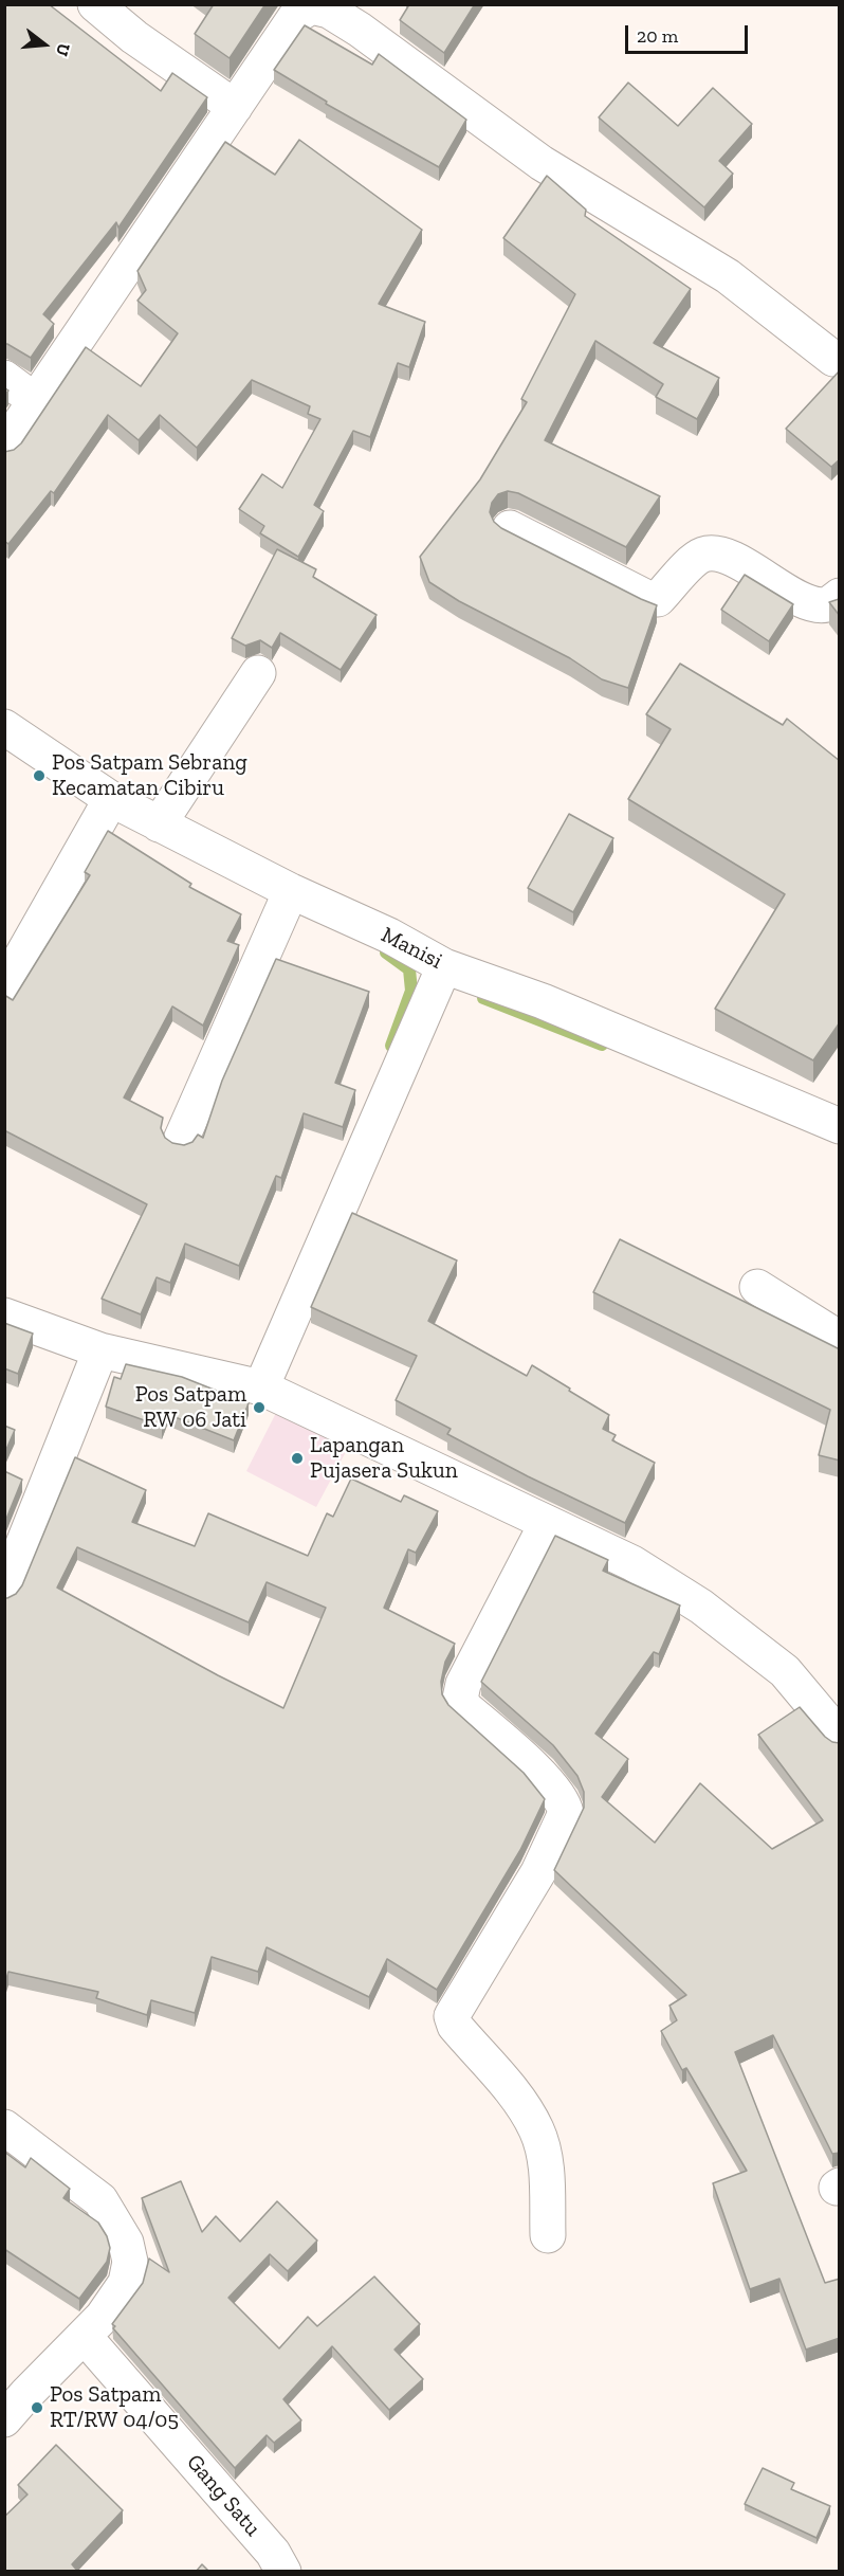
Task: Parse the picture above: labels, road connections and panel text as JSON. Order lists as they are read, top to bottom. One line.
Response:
{"streets":{"street":["Manisi","Gang Satu"]},"places":["Pos Satpam Sebrang Kecamatan Cibiru","Pos Satpam RW 06 Jati","Lapangan Pujasera Sukun","Pos Satpam RT/RW 04/05"],"scale_bar":"20 m","north":"right"}
